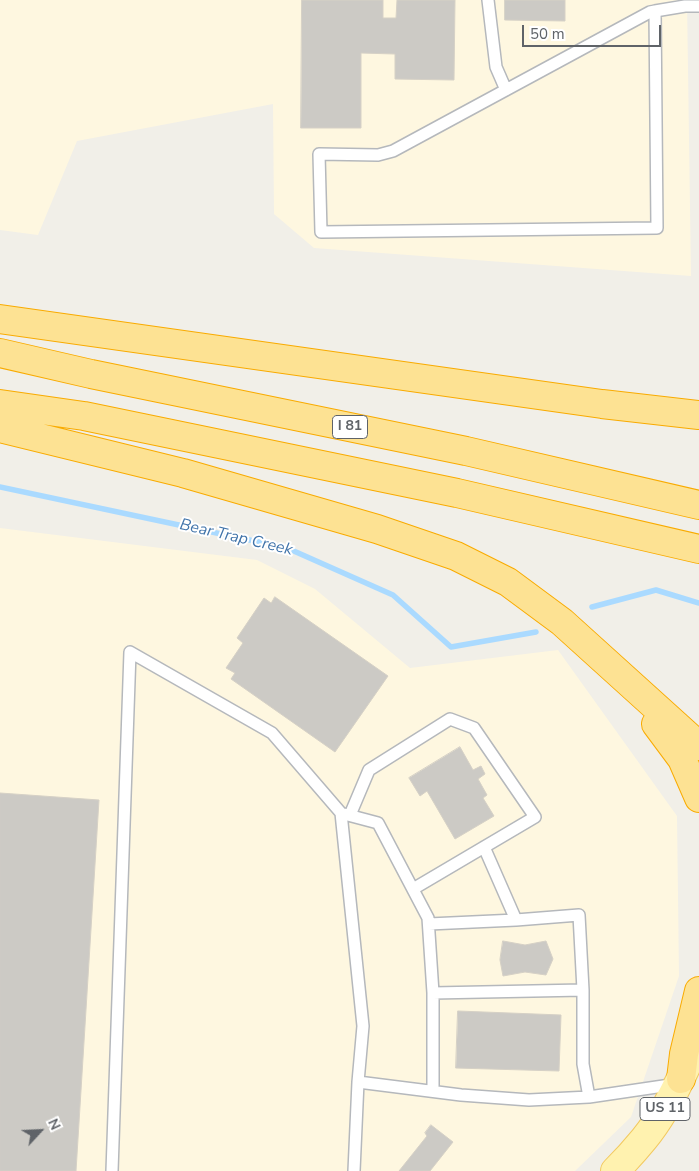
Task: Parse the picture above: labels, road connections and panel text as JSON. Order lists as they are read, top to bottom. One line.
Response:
{"streets":{"highway":["I 81"],"main road":["US 11"]},"water":["Bear Trap Creek"],"scale_bar":"50 m","north":"top right"}
